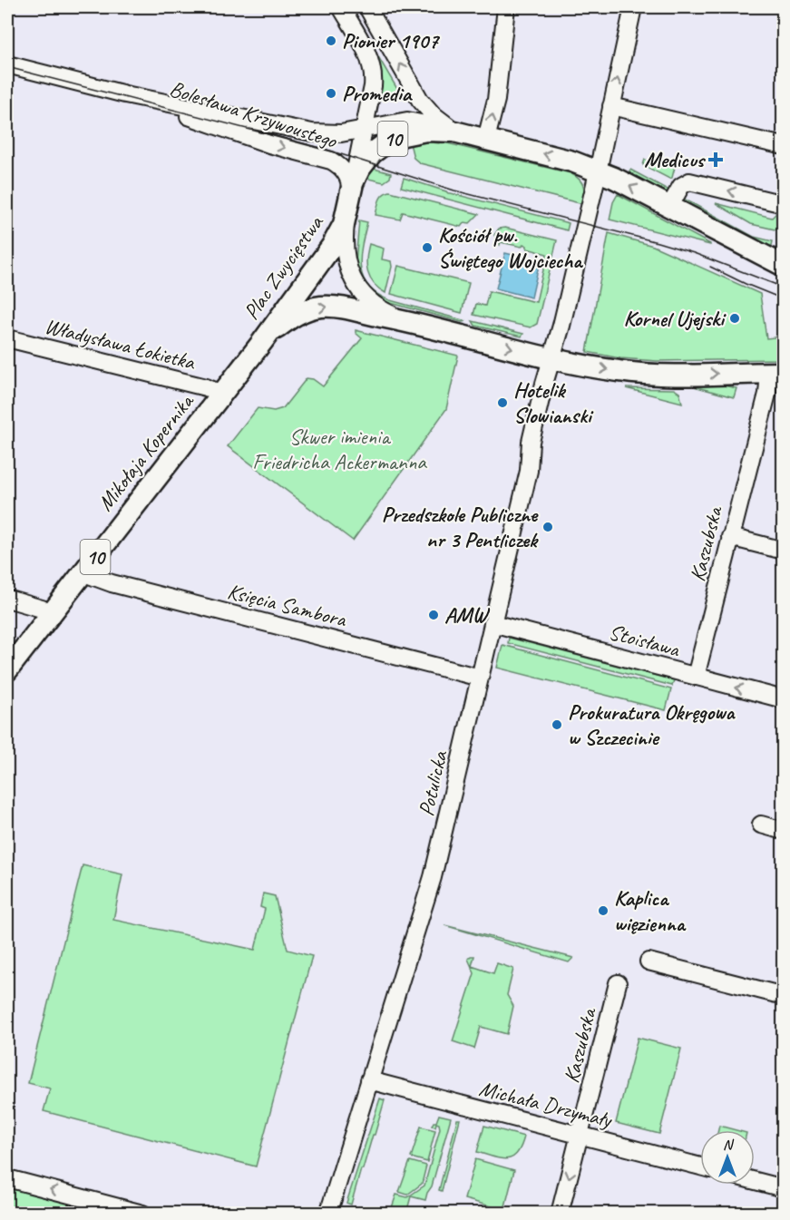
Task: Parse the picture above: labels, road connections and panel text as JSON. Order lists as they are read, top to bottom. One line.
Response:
{"streets":{"main road":["10","Plac Zwycięstwa","Mikołaja Kopernika"],"street":["Bolesława Krzywoustego","Władysława Łokietka","Kaszubska","Księcia Sambora","Stoisława","Potulicka","Michała Drzymały"]},"crossings":[["Bolesława Krzywoustego","Plac Zwycięstwa"],["Plac Zwycięstwa","Mikołaja Kopernika"],["Plac Zwycięstwa","Kaszubska"],["Plac Zwycięstwa","Potulicka"],["Władysława Łokietka","Mikołaja Kopernika"],["Mikołaja Kopernika","Księcia Sambora"],["Kaszubska","Stoisława"],["Kaszubska","Michała Drzymały"],["Księcia Sambora","Potulicka"],["Stoisława","Potulicka"],["Potulicka","Michała Drzymały"]],"parks":["Skwer imienia Friedricha Ackermanna"],"places":{"other":["Pionier 1907","Promedia","Kościół pw. Świętego Wojciecha","Kornel Ujejski","Hotelik Slowianski","Przedszkole Publiczne nr 3 Pentliczek","AMW","Prokuratura Okręgowa w Szczecinie","Kaplica więzienna"],"health":["Medicus"]},"north":"top"}
